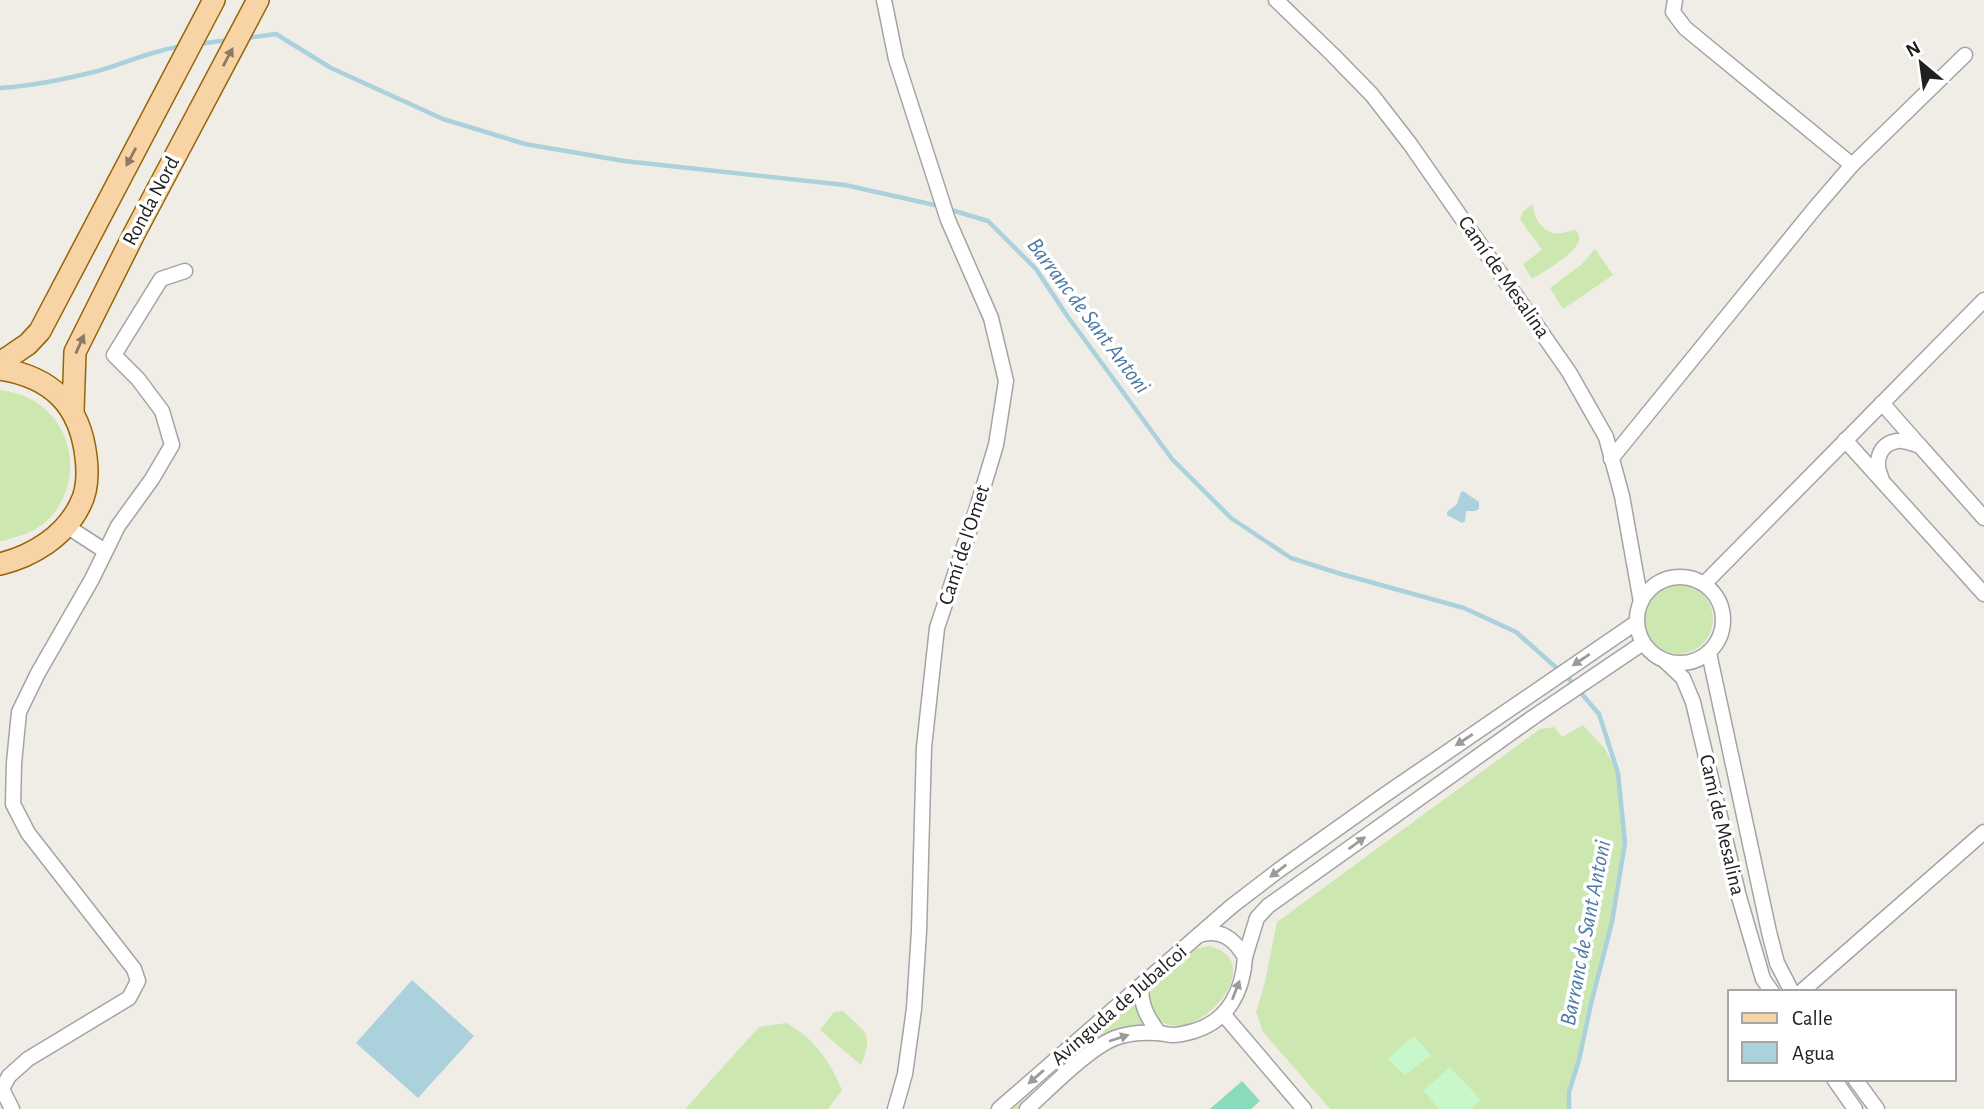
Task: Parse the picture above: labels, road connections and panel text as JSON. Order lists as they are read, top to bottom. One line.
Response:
{"streets":{"main road":["Ronda Nord"],"street":["Camí de Mesalina","Camí de l'Omet","Avinguda de Jubalcoi"]},"water":["Barranc de Sant Antoni"],"legend":["Calle","Agua"],"north":"top left"}
